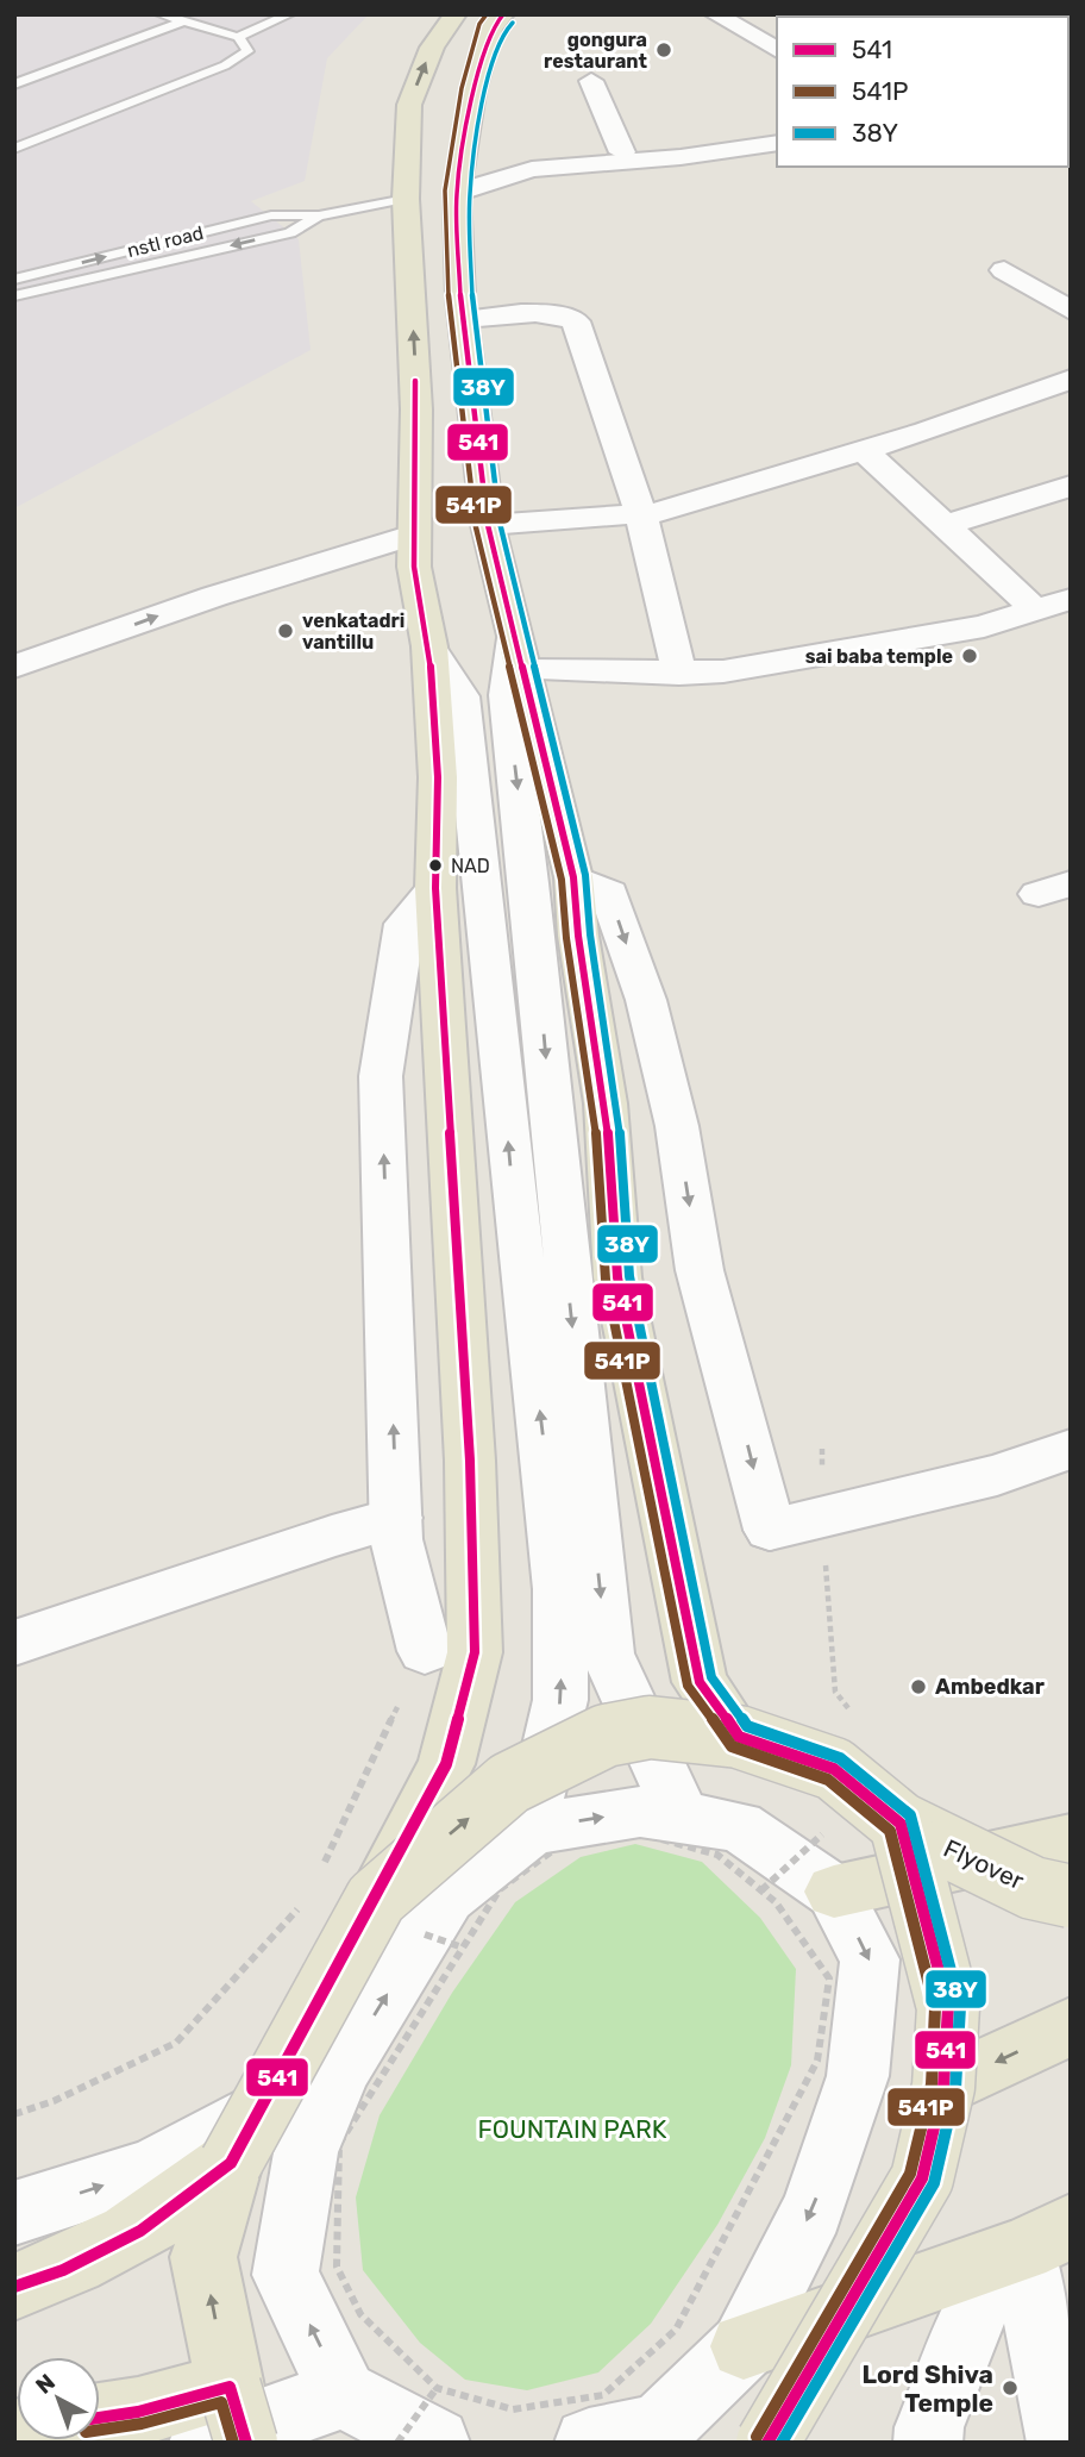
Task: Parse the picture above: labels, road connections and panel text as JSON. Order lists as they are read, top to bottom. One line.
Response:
{"streets":{"main road":["Flyover"],"lane":["nstl road"]},"one_way":["Flyover"],"parks":["FOUNTAIN PARK"],"places":["gongura restaurant","venkatadri vantillu","sai baba temple","NAD","Ambedkar","Lord Shiva Temple"],"lines":["transit line 541","transit line 541P","transit line 38Y"],"legend":["541","541P","38Y"],"north":"top left"}
